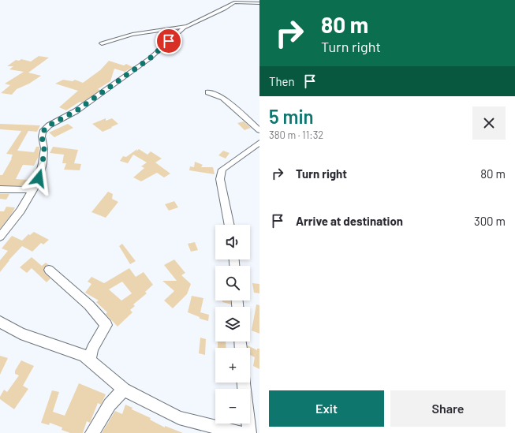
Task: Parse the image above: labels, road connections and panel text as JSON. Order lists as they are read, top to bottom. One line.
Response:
{"page":{"turn":["80 m","Turn right"],"then":"Then","heading":["5 min","380 m · 11:32"],"list":[{"name":"Turn right","value":"80 m"},{"name":"Arrive at destination","value":"300 m"}],"map_buttons":["+","−"],"buttons":["Exit","Share"]}}
